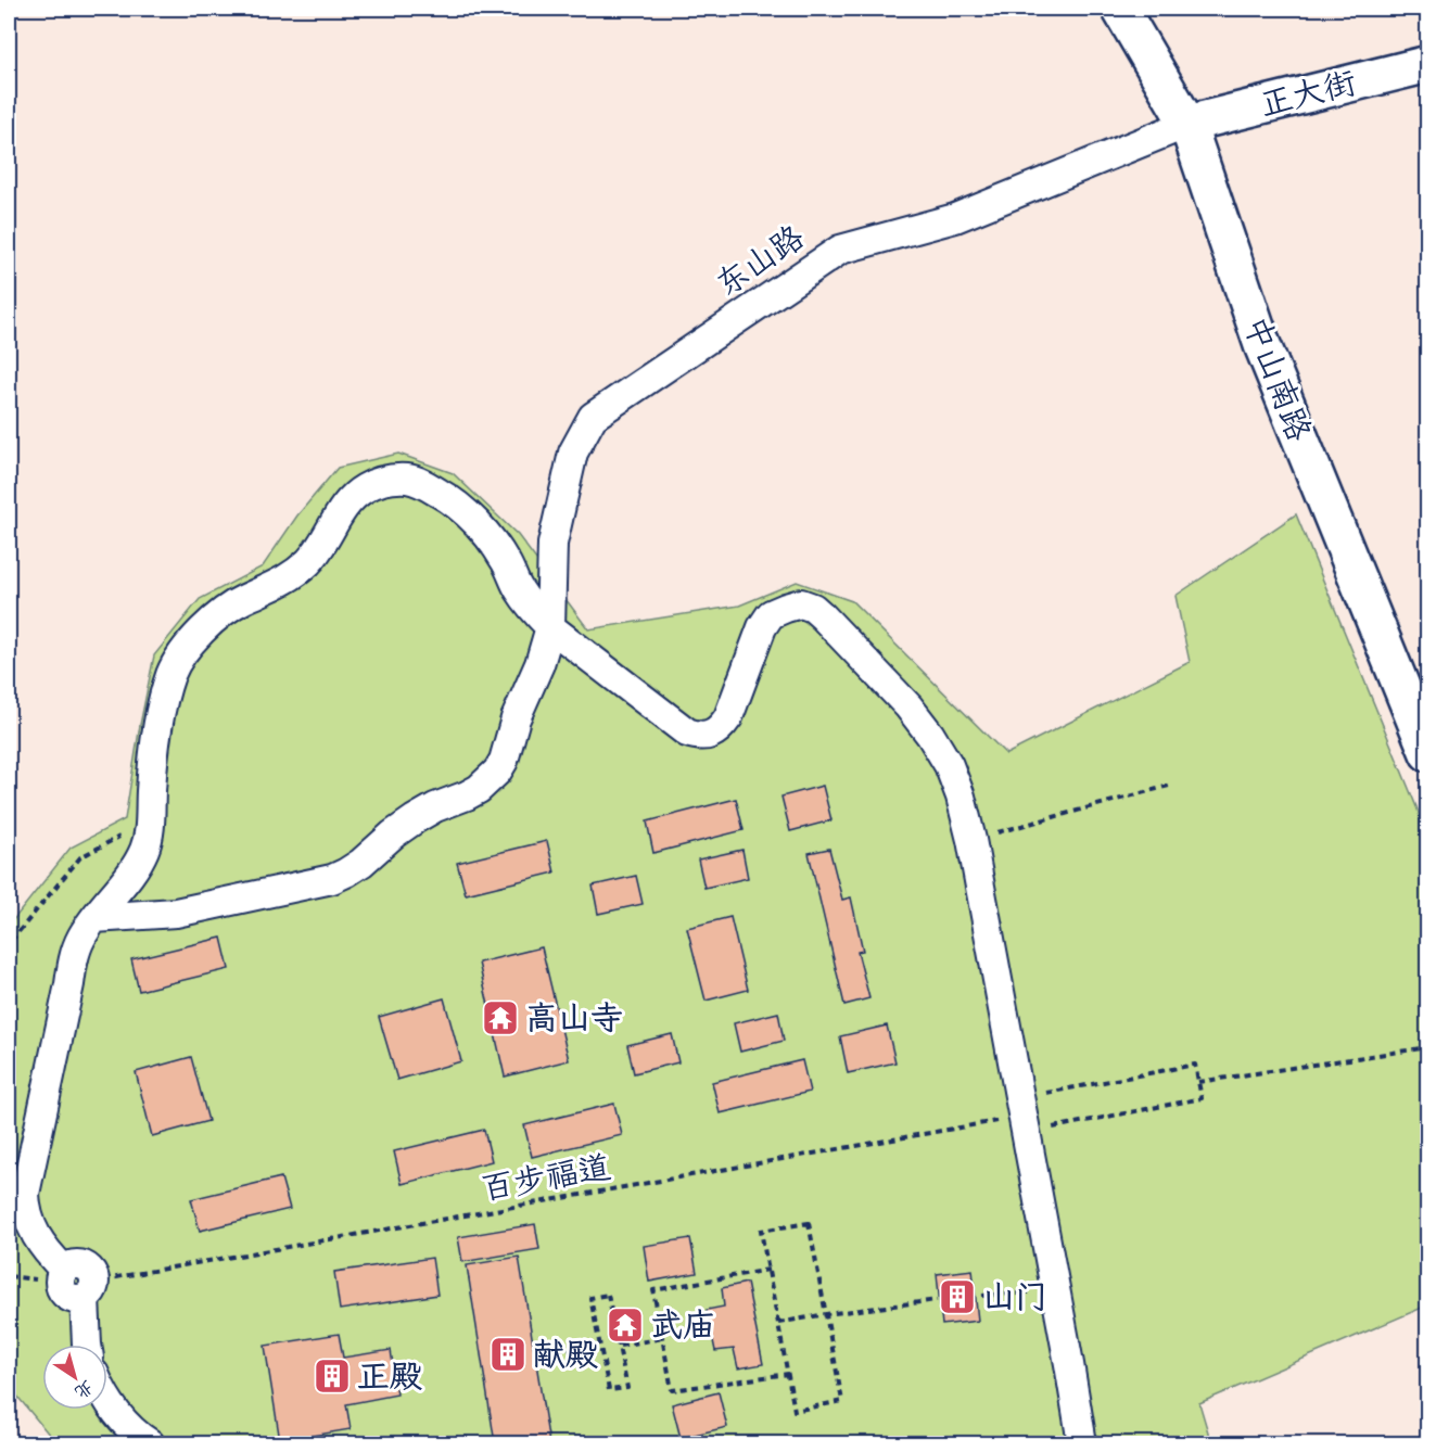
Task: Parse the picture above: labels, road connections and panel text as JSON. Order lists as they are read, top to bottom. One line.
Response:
{"streets":{"main road":["正大街","中山南路"],"street":["东山路"],"path":["百步福道"]},"crossings":[["正大街","东山路"],["正大街","中山南路"],["东山路","中山南路"]],"places":{"temple":["高山寺","武庙"],"building":["山门","献殿","正殿"]},"north":"bottom right"}
